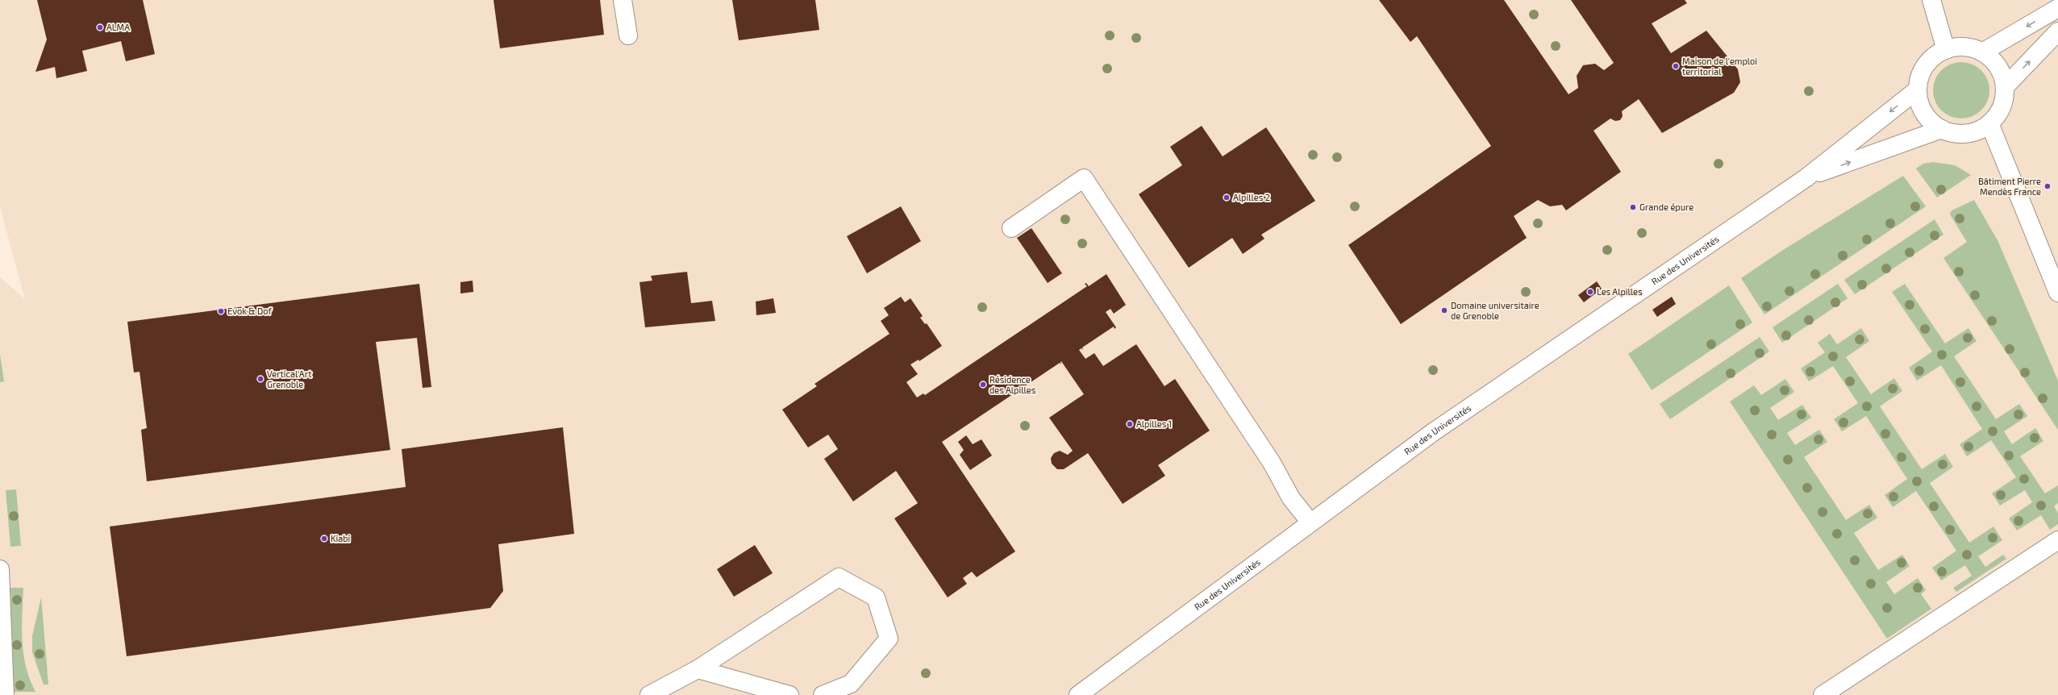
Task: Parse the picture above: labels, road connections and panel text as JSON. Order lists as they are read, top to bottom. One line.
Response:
{"streets":{"street":["Rue des Universités"]},"places":["ALMA","Maison de l'emploi territorial","Bâtiment Pierre Mendès France","Alpilles 2","Grande épure","Les Alpilles","Domaine universitaire de Grenoble","Evok & Dof","Vertical'Art Grenoble","Résidence des Alpilles","Alpilles 1","Kiabi"]}
